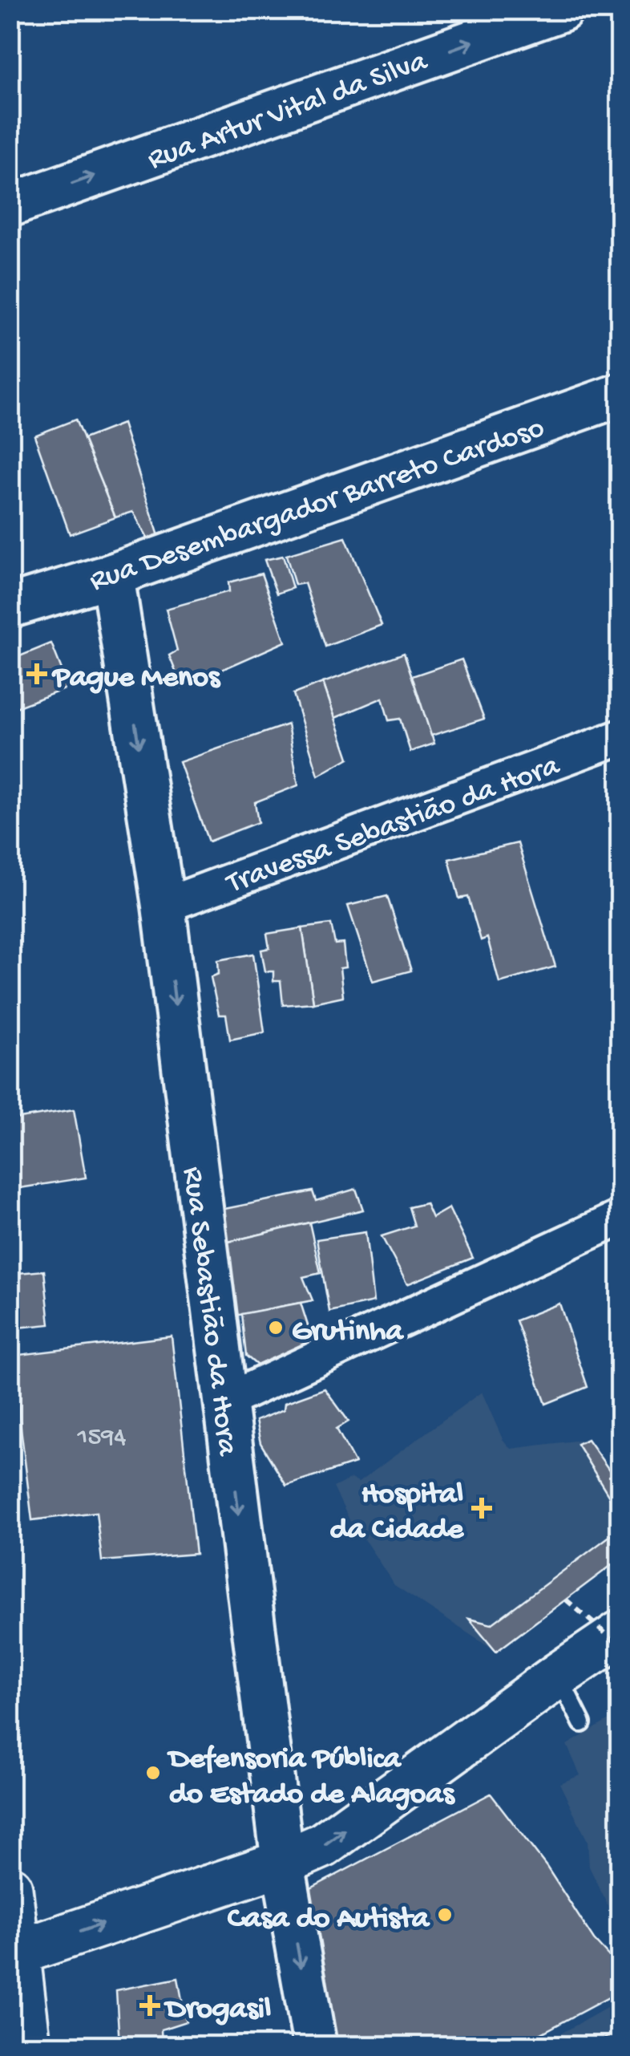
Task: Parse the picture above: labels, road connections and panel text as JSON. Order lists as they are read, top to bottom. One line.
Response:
{"streets":{"street":["Rua Artur Vital da Silva","Rua Desembargador Barreto Cardoso","Travessa Sebastião da Hora","Rua Sebastião da Hora"]},"crossings":[["Rua Desembargador Barreto Cardoso","Rua Sebastião da Hora"],["Travessa Sebastião da Hora","Rua Sebastião da Hora"]],"one_way":["Rua Artur Vital da Silva","Rua Sebastião da Hora"],"places":{"health":["Pague Menos","Hospital da Cidade","Drogasil"],"other":["Grutinha","Defensoria Pública do Estado de Alagoas","Casa do Autista"]},"house_numbers":["1594"]}
